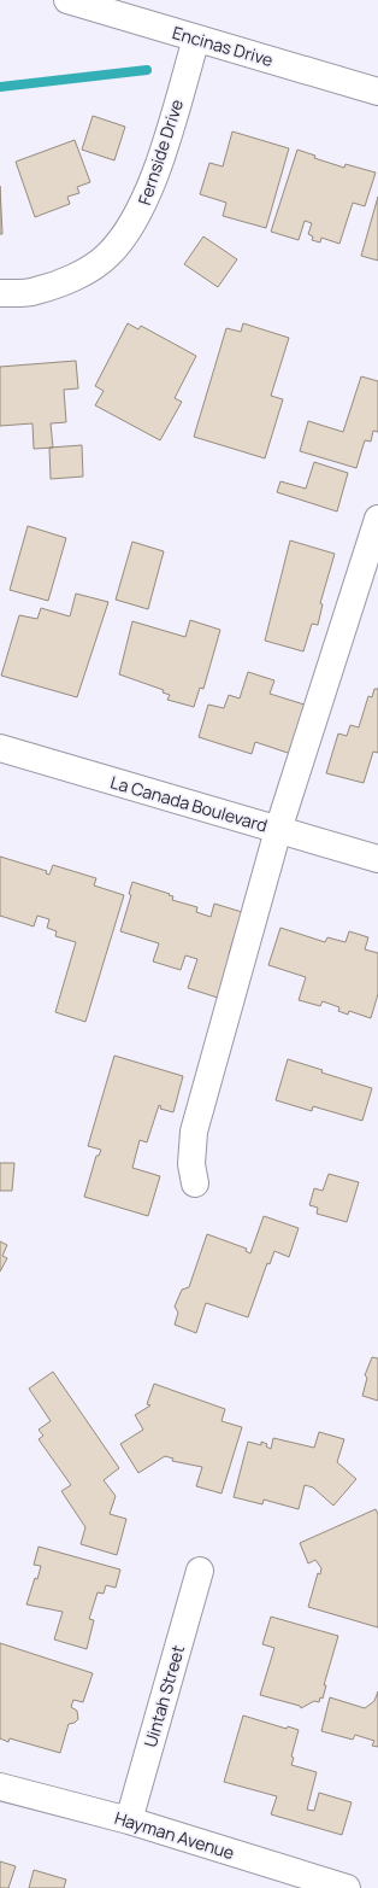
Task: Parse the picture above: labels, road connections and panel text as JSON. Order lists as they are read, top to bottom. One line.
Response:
{"streets":{"street":["Encinas Drive","Fernside Drive","La Canada Boulevard","Uintah Street","Hayman Avenue"]},"crossings":[["Encinas Drive","Fernside Drive"],["Uintah Street","Hayman Avenue"]]}
